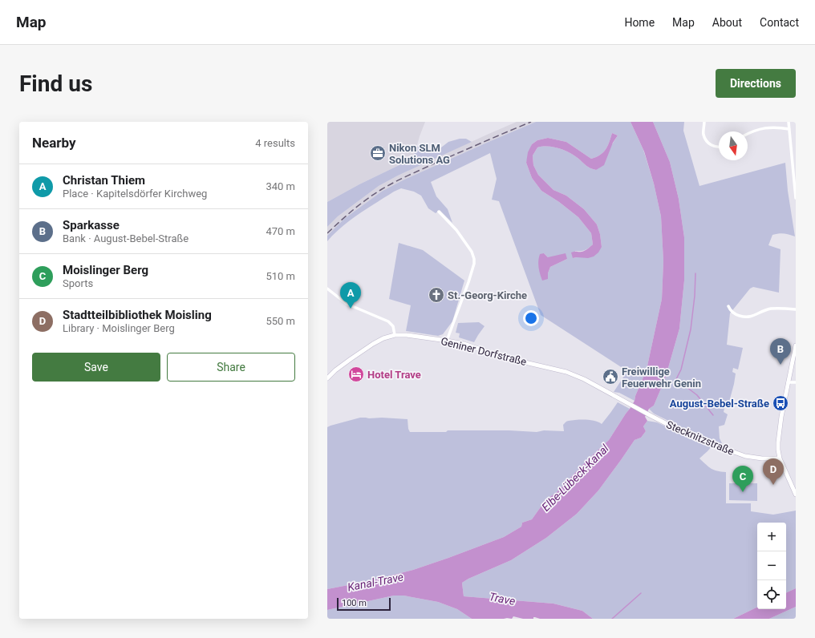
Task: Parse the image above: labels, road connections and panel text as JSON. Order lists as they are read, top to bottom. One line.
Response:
{"streets":{"main road":["Geniner Dorfstraße","Stecknitzstraße"]},"crossings":[["Geniner Dorfstraße","Stecknitzstraße"]],"water":["Elbe-Lübeck-Kanal","Kanal-Trave","Trave"],"places":{"office":["Nikon SLM Solutions AG"],"church":["St.-Georg-Kirche"],"hotel":["Hotel Trave"],"public building":["Freiwillige Feuerwehr Genin"],"bus stop":["August-Bebel-Straße"]},"scale_bar":"100 m","north":"bottom","page":{"header":"Map","nav":["Home","Map","About","Contact"],"buttons":["Directions",["Save","Share"]],"title":"Find us","heading":["Nearby","4 results"],"list":[{"mark":"A","name":"Christan Thiem","note":"Place · Kapitelsdörfer Kirchweg","value":"340 m"},{"mark":"B","name":"Sparkasse","note":"Bank · August-Bebel-Straße","value":"470 m"},{"mark":"C","name":"Moislinger Berg","note":"Sports","value":"510 m"},{"mark":"D","name":"Stadtteilbibliothek Moisling","note":"Library · Moislinger Berg","value":"550 m"}],"pins":["A","B","D","C"],"map_buttons":["+","−"],"scale":"100 m"}}
